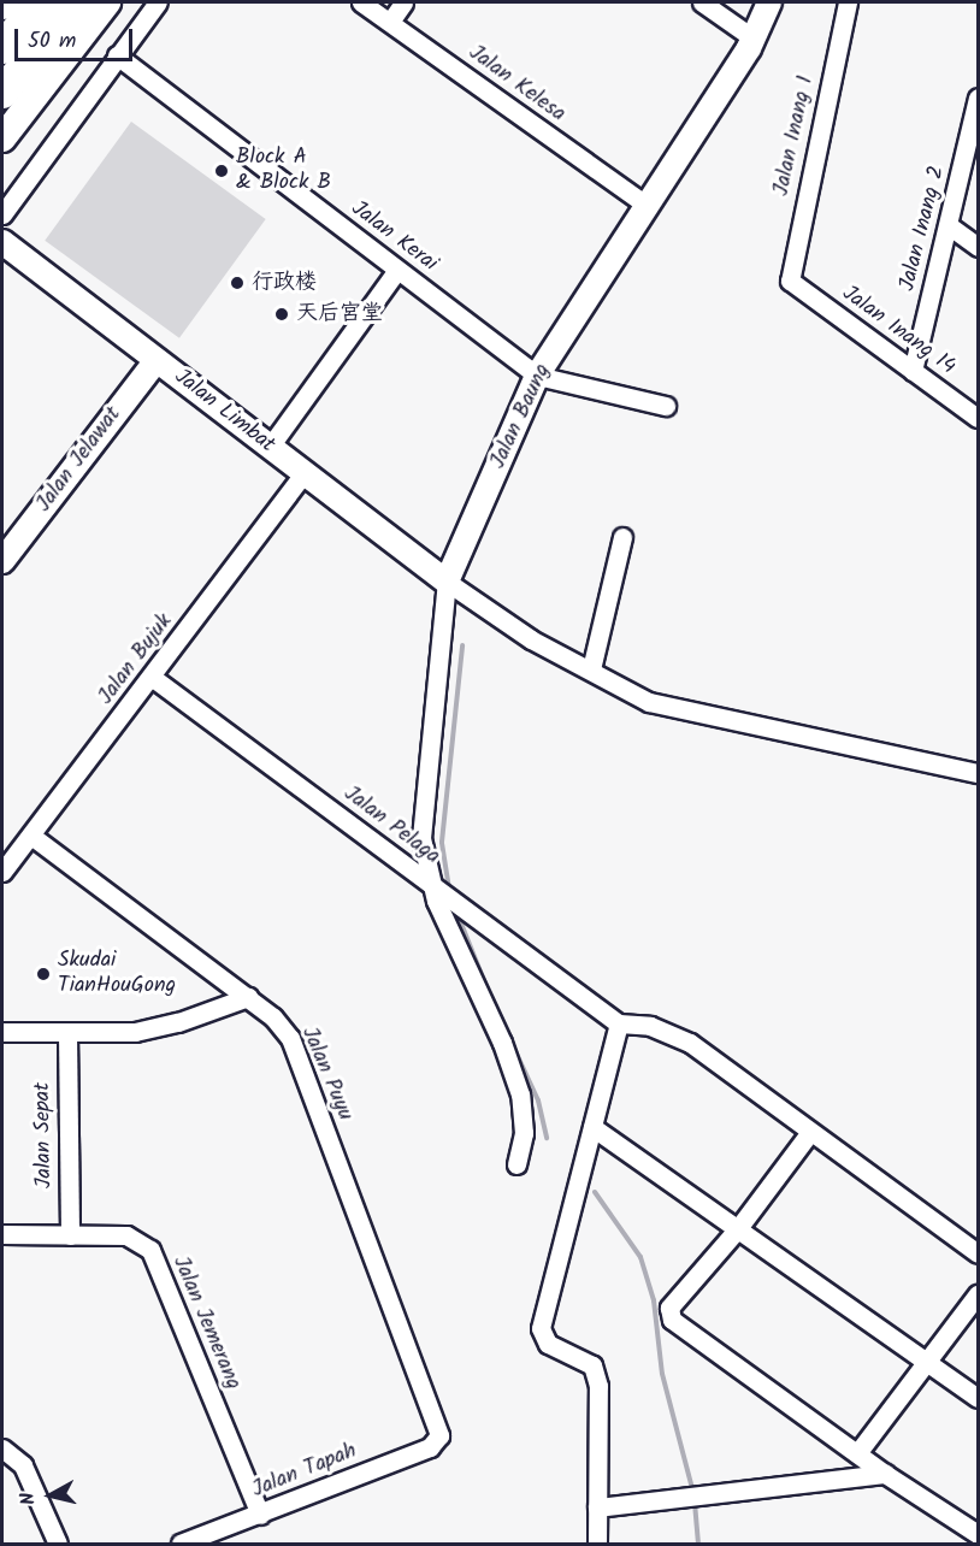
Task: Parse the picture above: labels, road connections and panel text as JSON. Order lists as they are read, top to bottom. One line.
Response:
{"streets":{"street":["Jalan Kelesa","Jalan Inang 1","Jalan Inang 2","Jalan Kerai","Jalan Inang 14","Jalan Limbat","Jalan Baung","Jalan Jelawat","Jalan Bujuk","Jalan Pelaga","Jalan Puyu","Jalan Sepat","Jalan Jemerang","Jalan Tapah"]},"crossings":[["Jalan Kelesa","Jalan Baung"],["Jalan Inang 1","Jalan Inang 14"],["Jalan Inang 2","Jalan Inang 14"],["Jalan Kerai","Jalan Baung"],["Jalan Limbat","Jalan Baung"],["Jalan Limbat","Jalan Jelawat"],["Jalan Limbat","Jalan Bujuk"],["Jalan Baung","Jalan Pelaga"],["Jalan Bujuk","Jalan Pelaga"],["Jalan Bujuk","Jalan Puyu"],["Jalan Puyu","Jalan Tapah"],["Jalan Sepat","Jalan Jemerang"],["Jalan Jemerang","Jalan Tapah"]],"places":["Block A & Block B","行政楼","天后宫堂","Skudai TianHouGong"],"scale_bar":"50 m","north":"left"}
